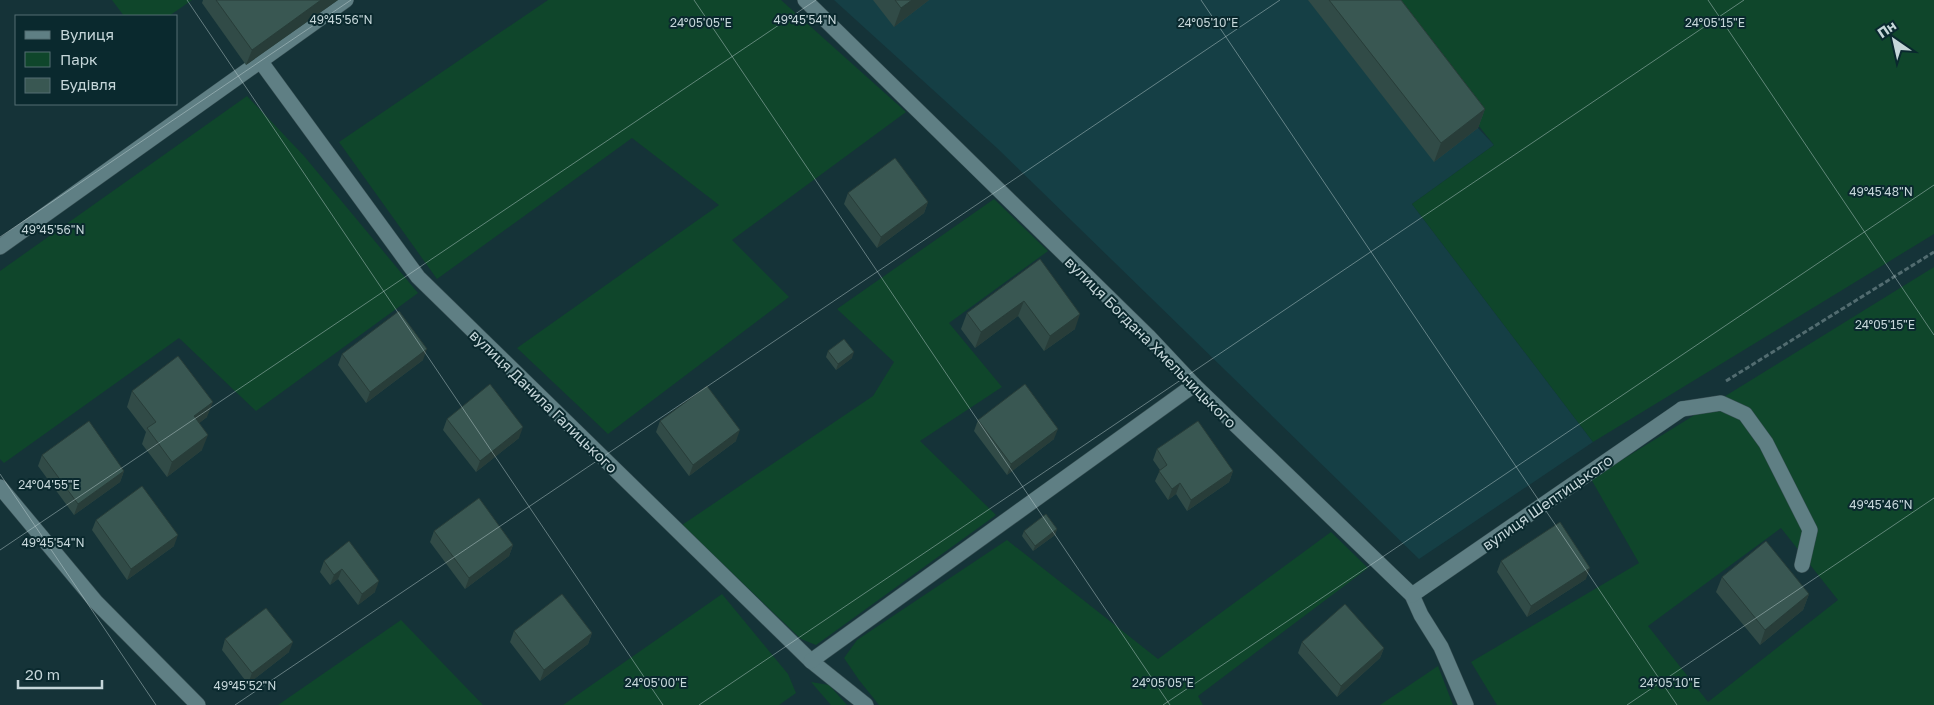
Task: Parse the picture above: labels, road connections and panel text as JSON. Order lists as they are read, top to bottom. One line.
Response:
{"streets":{"street":["вулиця Богдана Хмельницького","вулиця Данила Галицького","вулиця Шептицького"]},"crossings":[["вулиця Богдана Хмельницького","вулиця Шептицького"]],"legend":["Вулиця","Парк","Будівля"],"scale_bar":"20 m","north":"top left","coordinates":["49°45'56\"N","49°45'54\"N","24°05'05\"E","24°05'10\"E","24°05'15\"E","49°45'48\"N","24°04'55\"E","49°45'46\"N","24°05'00\"E","49°45'52\"N"]}
